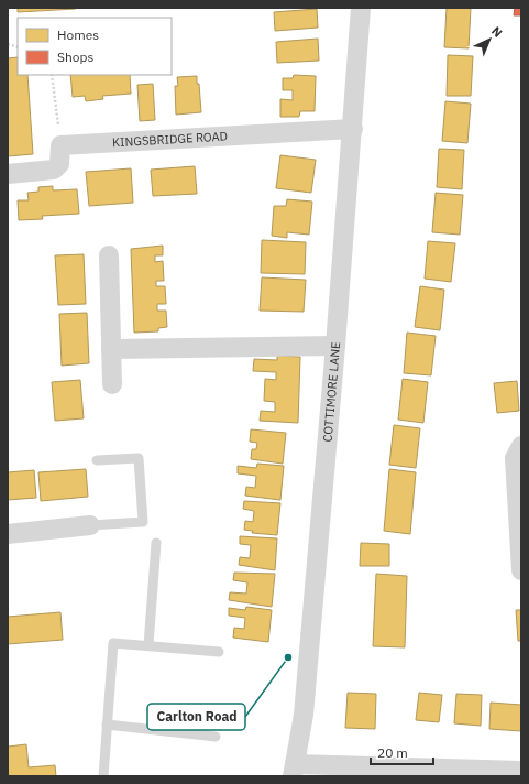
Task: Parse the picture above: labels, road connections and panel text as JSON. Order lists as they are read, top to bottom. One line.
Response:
{"streets":{"street":["KINGSBRIDGE ROAD","COTTIMORE LANE"]},"crossings":[["KINGSBRIDGE ROAD","COTTIMORE LANE"]],"places":["Carlton Road"],"legend":["Homes","Shops"],"scale_bar":"20 m","north":"top right"}
